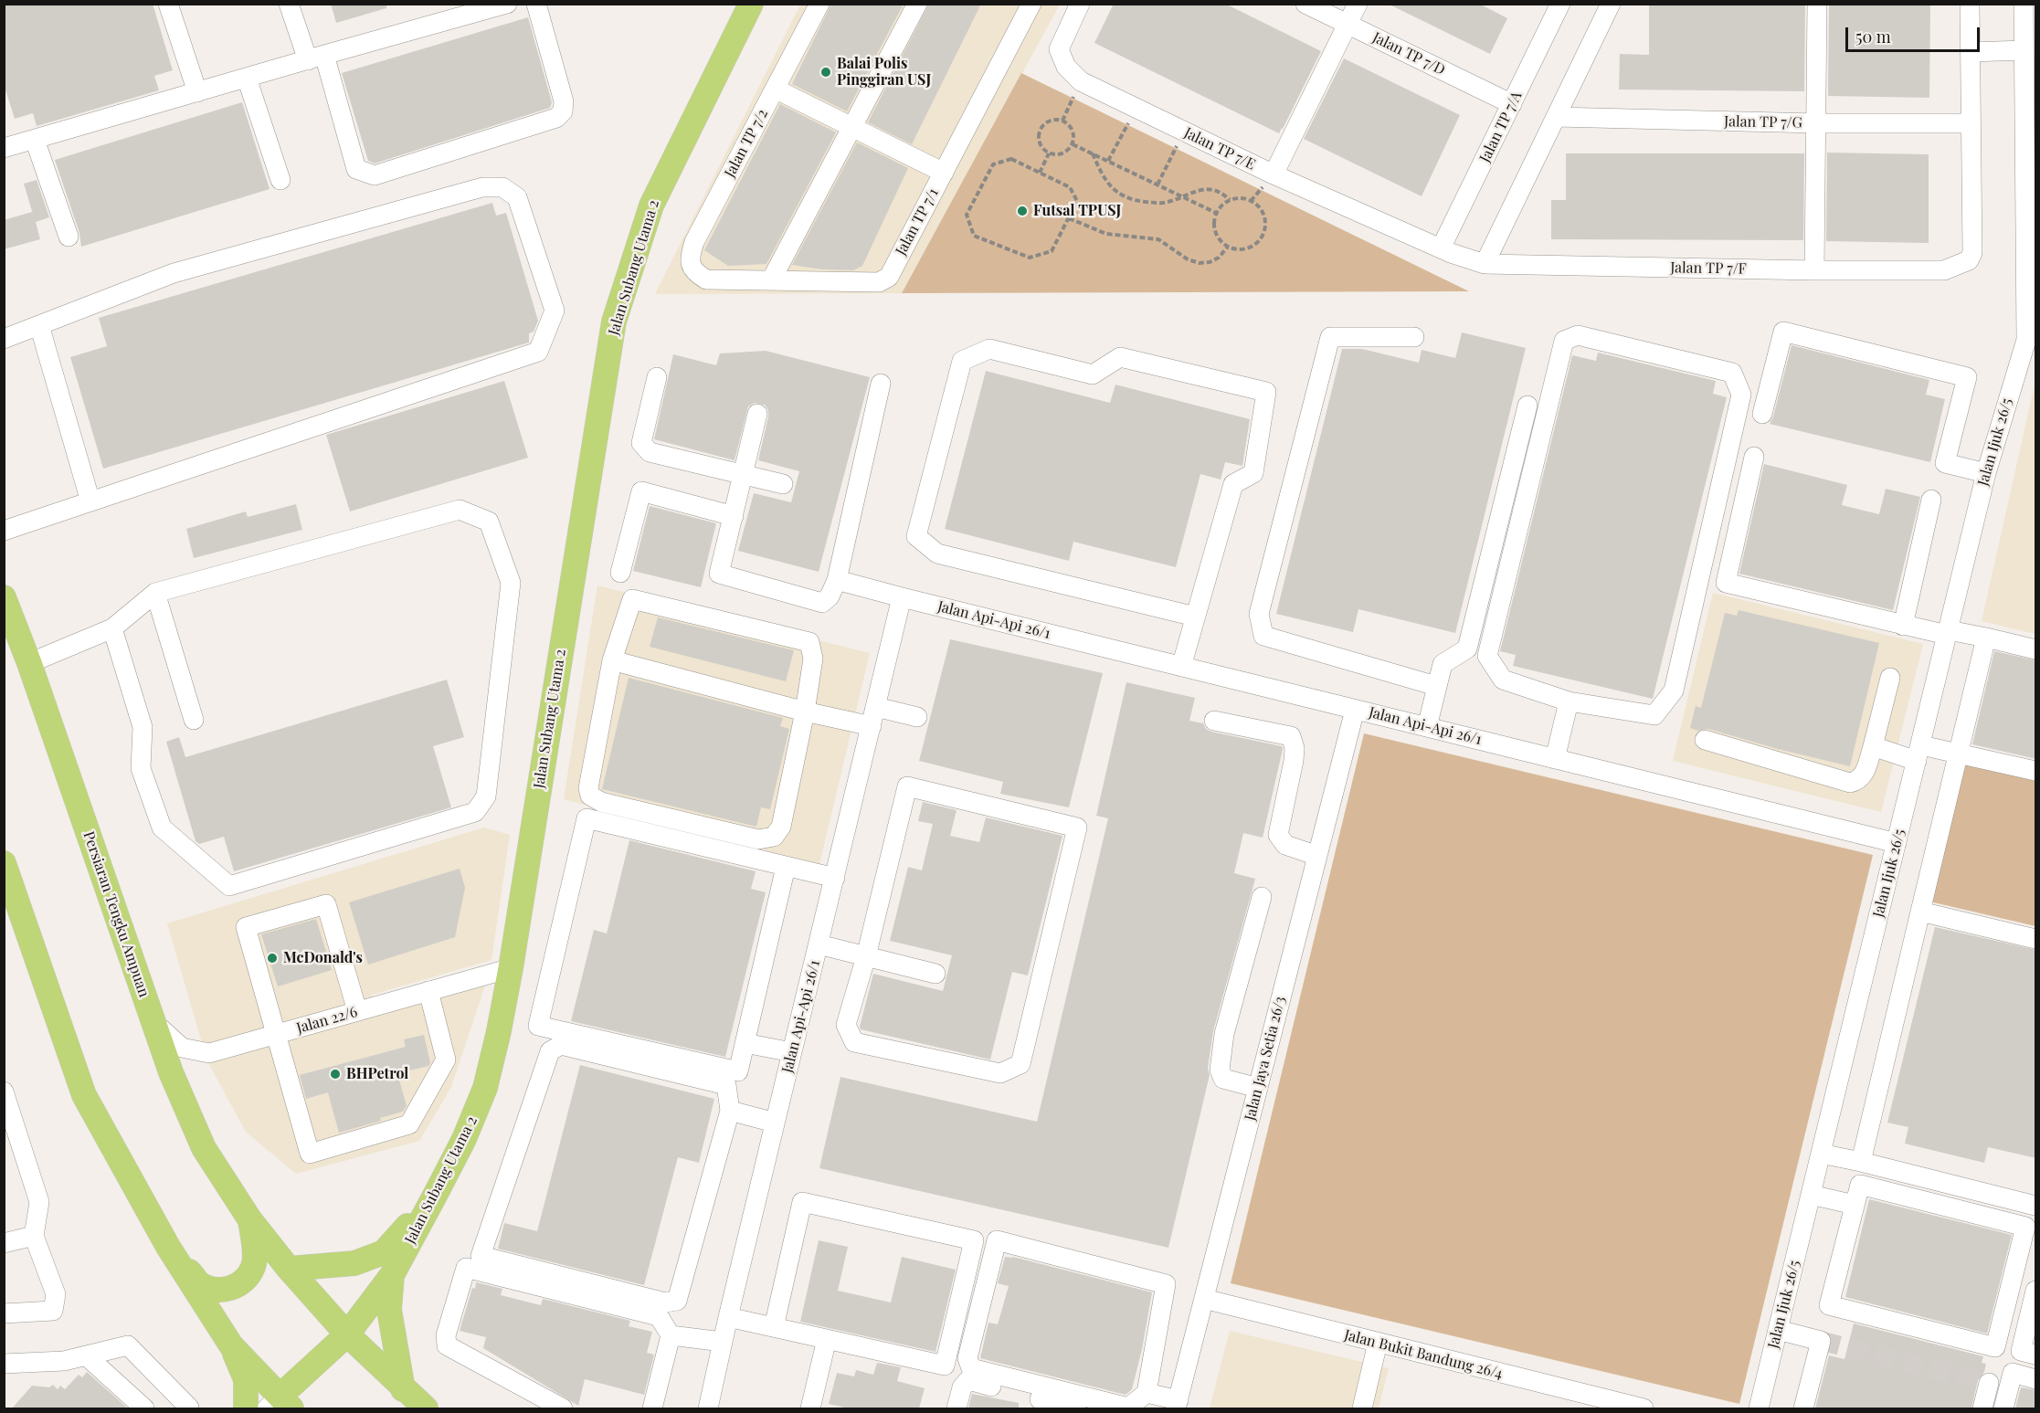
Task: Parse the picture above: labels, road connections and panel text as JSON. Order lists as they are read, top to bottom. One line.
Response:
{"streets":{"main road":["Jalan Subang Utama 2","Persiaran Tengku Ampuan"],"street":["Jalan TP 7/D","Jalan TP 7/G","Jalan TP 7/A","Jalan TP 7/2","Jalan TP 7/E","Jalan TP 7/1","Jalan TP 7/F","Jalan Ijuk 26/5","Jalan Api-Api 26/1","Jalan 22/6","Jalan Jaya Setia 26/3","Jalan Bukit Bandung 26/4"]},"crossings":[["Jalan TP 7/D","Jalan TP 7/A"],["Jalan TP 7/G","Jalan TP 7/F"],["Jalan TP 7/A","Jalan TP 7/E"],["Jalan TP 7/A","Jalan TP 7/F"],["Jalan TP 7/2","Jalan TP 7/1"],["Jalan TP 7/E","Jalan TP 7/F"],["Jalan Subang Utama 2","Jalan 22/6"],["Jalan Ijuk 26/5","Jalan Api-Api 26/1"],["Jalan Api-Api 26/1","Jalan Jaya Setia 26/3"],["Persiaran Tengku Ampuan","Jalan 22/6"],["Jalan Jaya Setia 26/3","Jalan Bukit Bandung 26/4"]],"places":["Balai Polis Pinggiran USJ","Futsal TPUSJ","McDonald's","BHPetrol"],"scale_bar":"50 m"}
